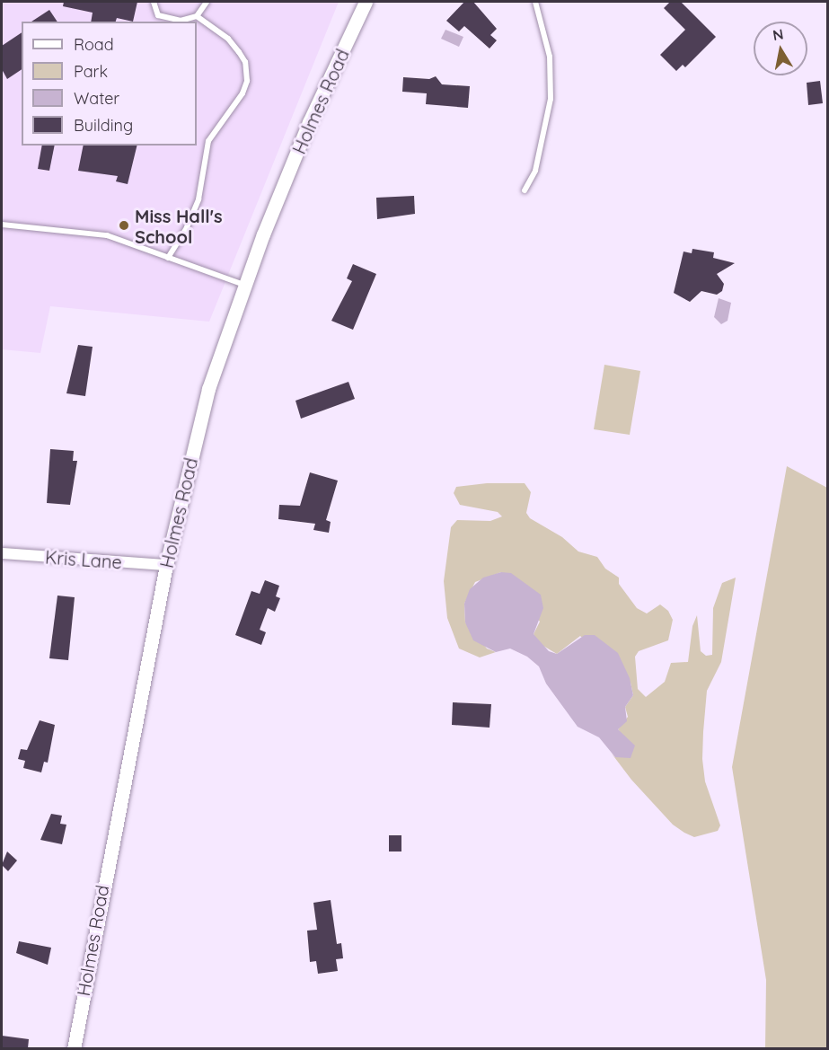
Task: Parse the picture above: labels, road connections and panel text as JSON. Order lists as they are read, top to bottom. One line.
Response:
{"streets":{"street":["Holmes Road","Kris Lane"]},"crossings":[["Holmes Road","Kris Lane"]],"places":["Miss Hall's School"],"legend":["Road","Park","Water","Building"],"north":"top"}
